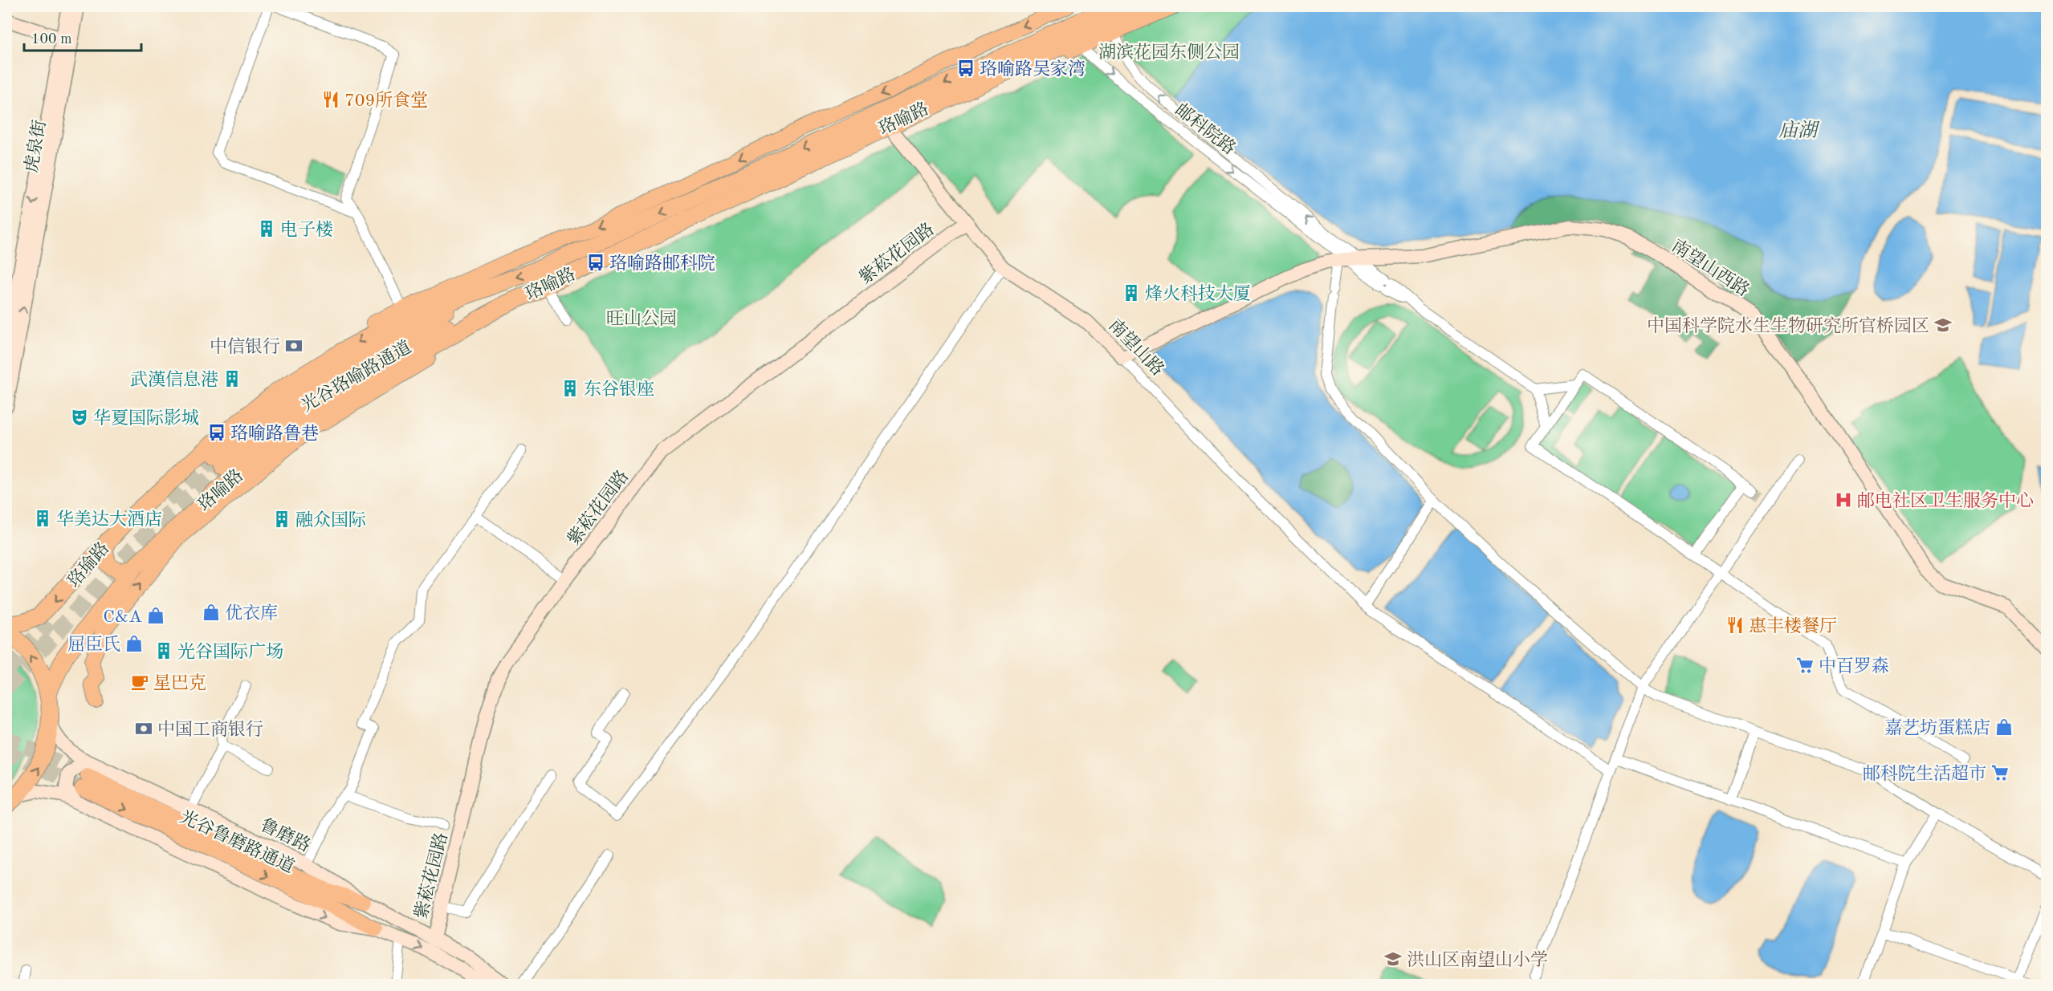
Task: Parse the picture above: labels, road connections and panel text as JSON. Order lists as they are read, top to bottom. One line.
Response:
{"streets":{"highway":["珞喻路","光谷珞喻路通道","珞瑜路"],"main road":["光谷鲁磨路通道"],"street":["邮科院路","虎泉街","紫菘花园路","南望山西路","南望山路","鲁磨路"]},"crossings":[["珞喻路","邮科院路"],["珞喻路","南望山路"],["珞喻路","光谷珞喻路通道"],["珞喻路","珞瑜路"],["邮科院路","南望山西路"],["紫菘花园路","南望山路"],["紫菘花园路","鲁磨路"],["南望山西路","南望山路"],["鲁磨路","光谷鲁磨路通道"]],"one_way":["珞瑜路"],"water":["庙湖"],"parks":["湖滨花园东侧公园","旺山公园"],"places":{"bus stop":["珞喻路吴家湾","珞喻路邮科院","珞喻路鲁巷"],"restaurant":["709所食堂","惠丰楼餐厅"],"building":["电子楼","烽火科技大厦","武漢信息港","东谷银座","华美达大酒店","融众国际","光谷国际广场"],"school or university":["中国科学院水生生物研究所官桥园区","洪山区南望山小学"],"bank":["中信银行","中国工商银行"],"theatre":["华夏国际影城"],"hospital":["邮电社区卫生服务中心"],"shop":["优衣库","C&A","屈臣氏","嘉艺坊蛋糕店"],"supermarket":["中百罗森","邮科院生活超市"],"cafe":["星巴克"]},"scale_bar":"100 m"}
